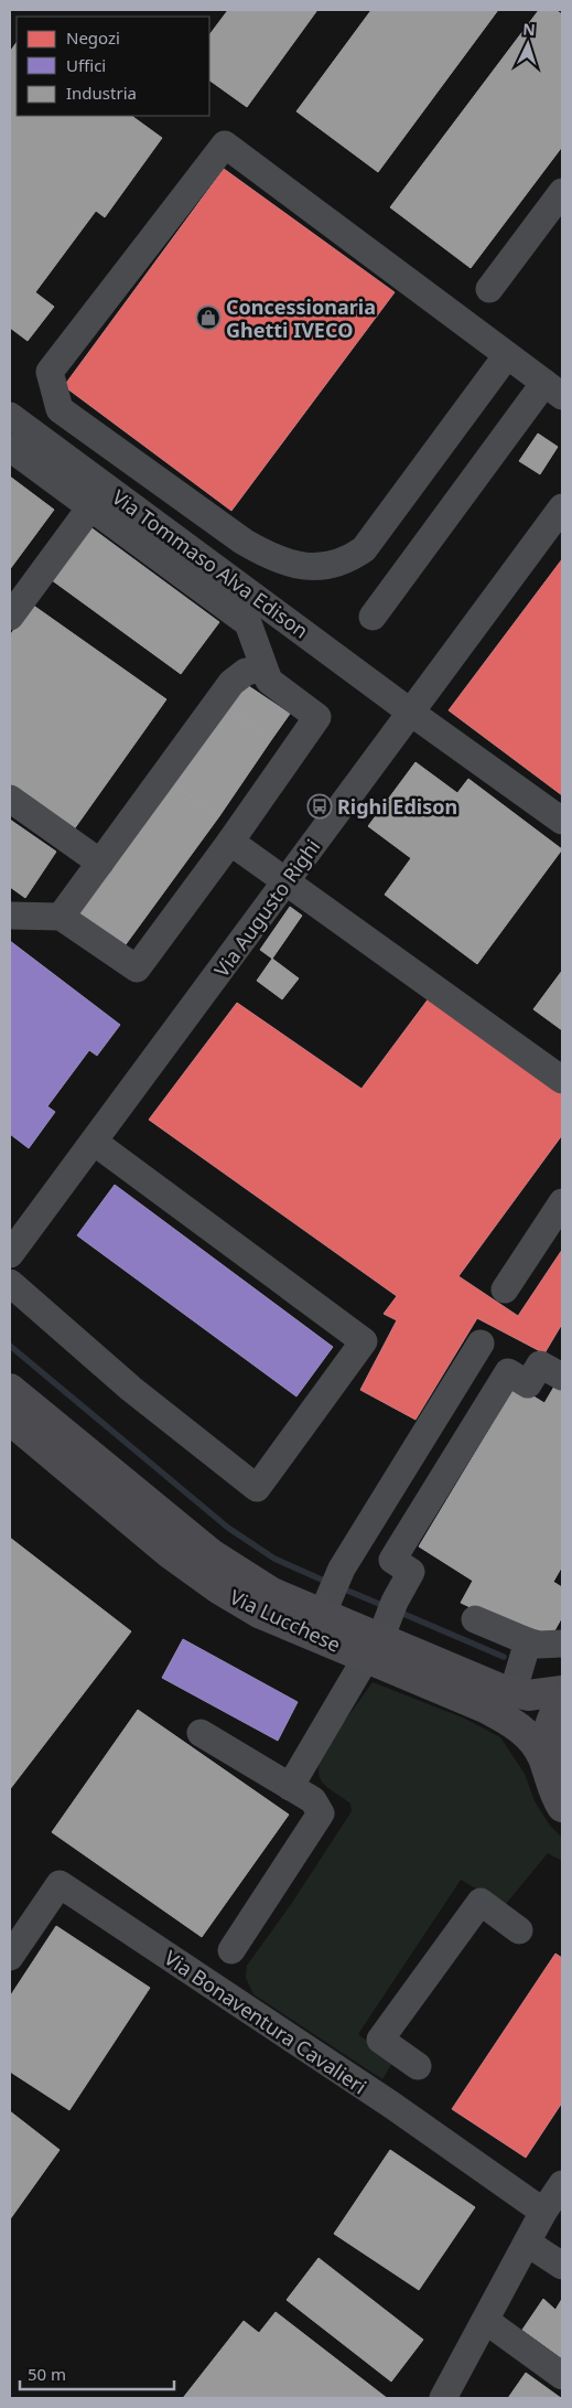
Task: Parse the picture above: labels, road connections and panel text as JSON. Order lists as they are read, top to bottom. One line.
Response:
{"streets":{"main road":["Via Lucchese"],"street":["Via Tommaso Alva Edison","Via Augusto Righi","Via Bonaventura Cavalieri"]},"crossings":[["Via Tommaso Alva Edison","Via Augusto Righi"]],"places":{"shop":["Concessionaria Ghetti IVECO"],"bus stop":["Righi Edison"]},"legend":["Negozi","Uffici","Industria"],"scale_bar":"50 m","north":"top"}
